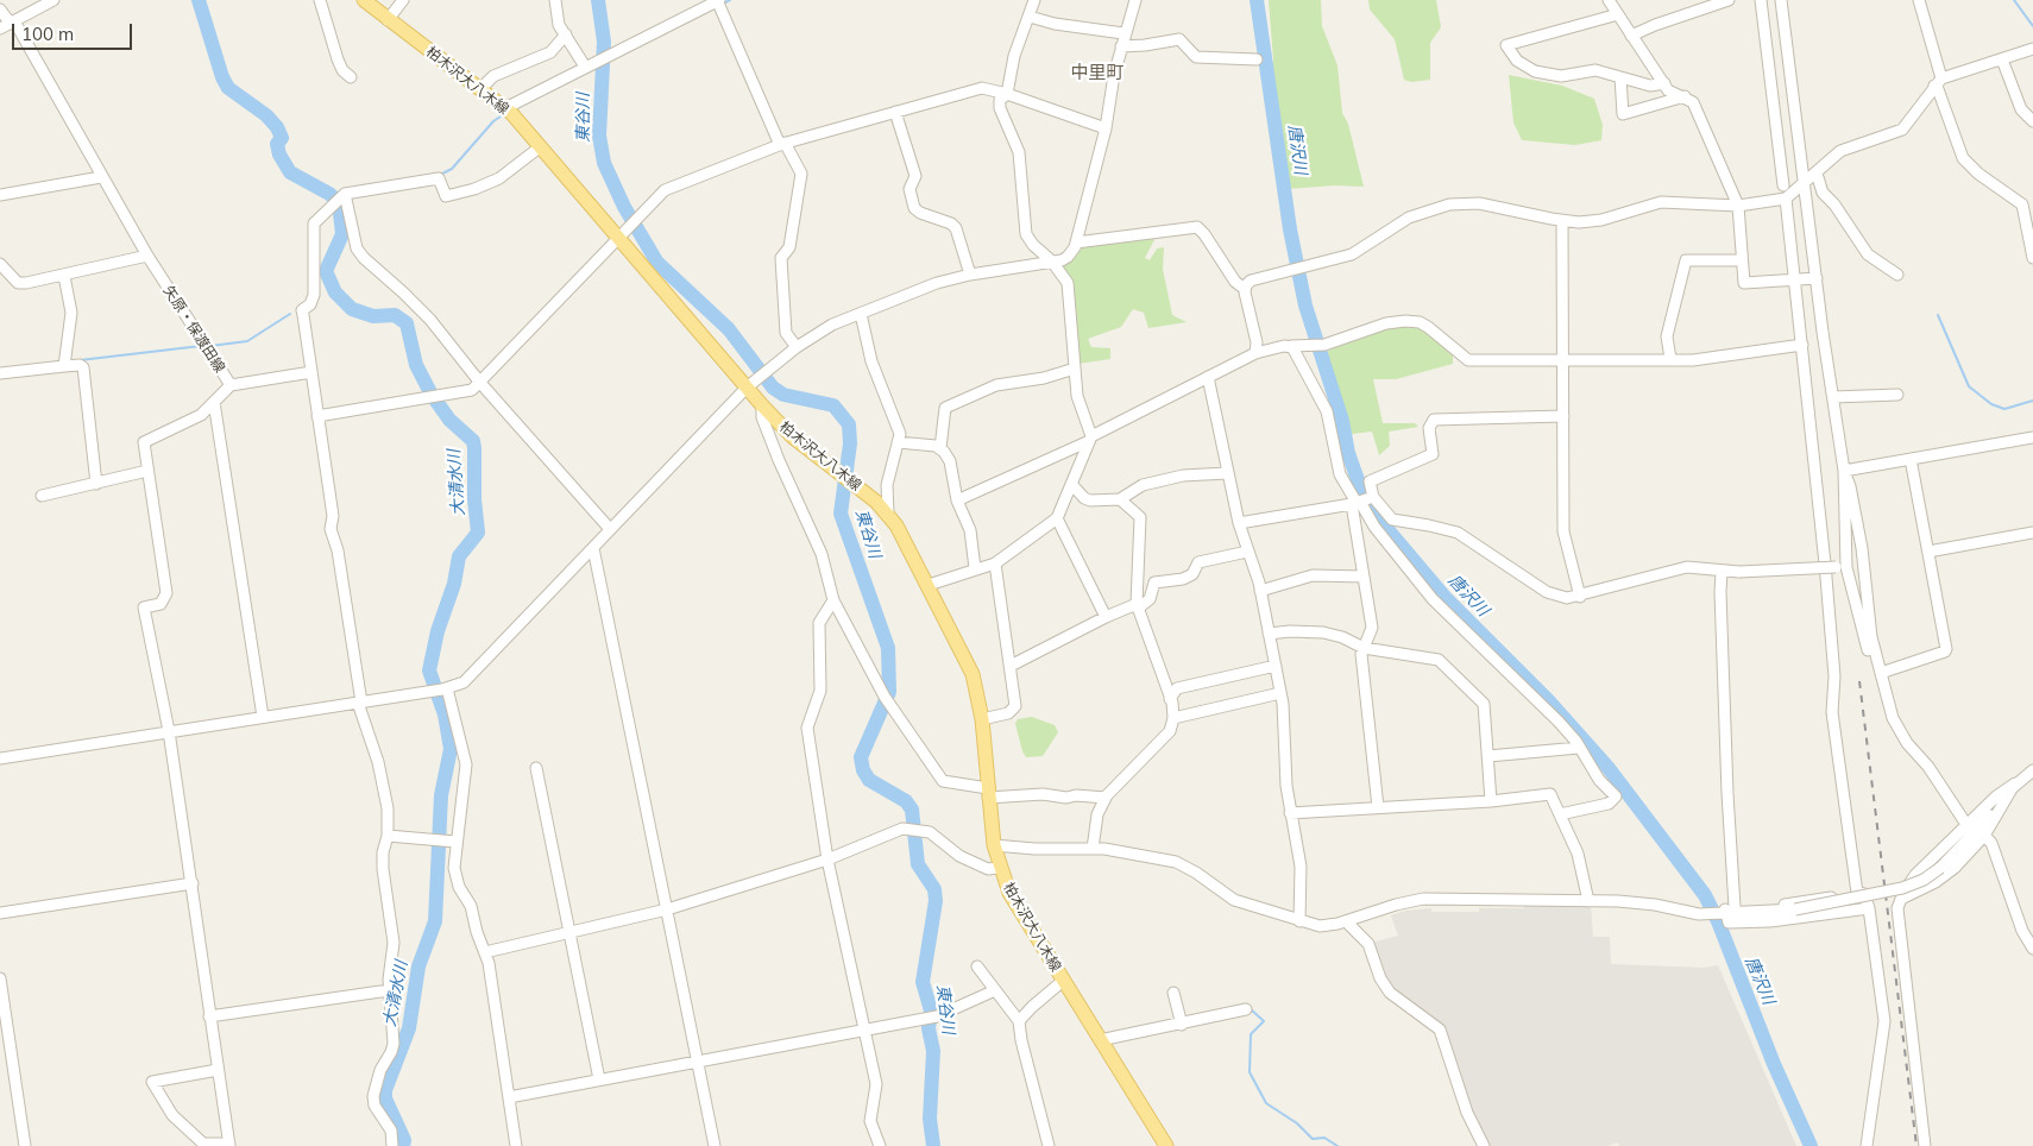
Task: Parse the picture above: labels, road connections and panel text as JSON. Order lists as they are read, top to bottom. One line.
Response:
{"streets":{"main road":["柏木沢大八木線"],"street":["矢原・保渡田線"]},"districts":["中里町"],"water":["東谷川","唐沢川","大清水川"],"scale_bar":"100 m"}
